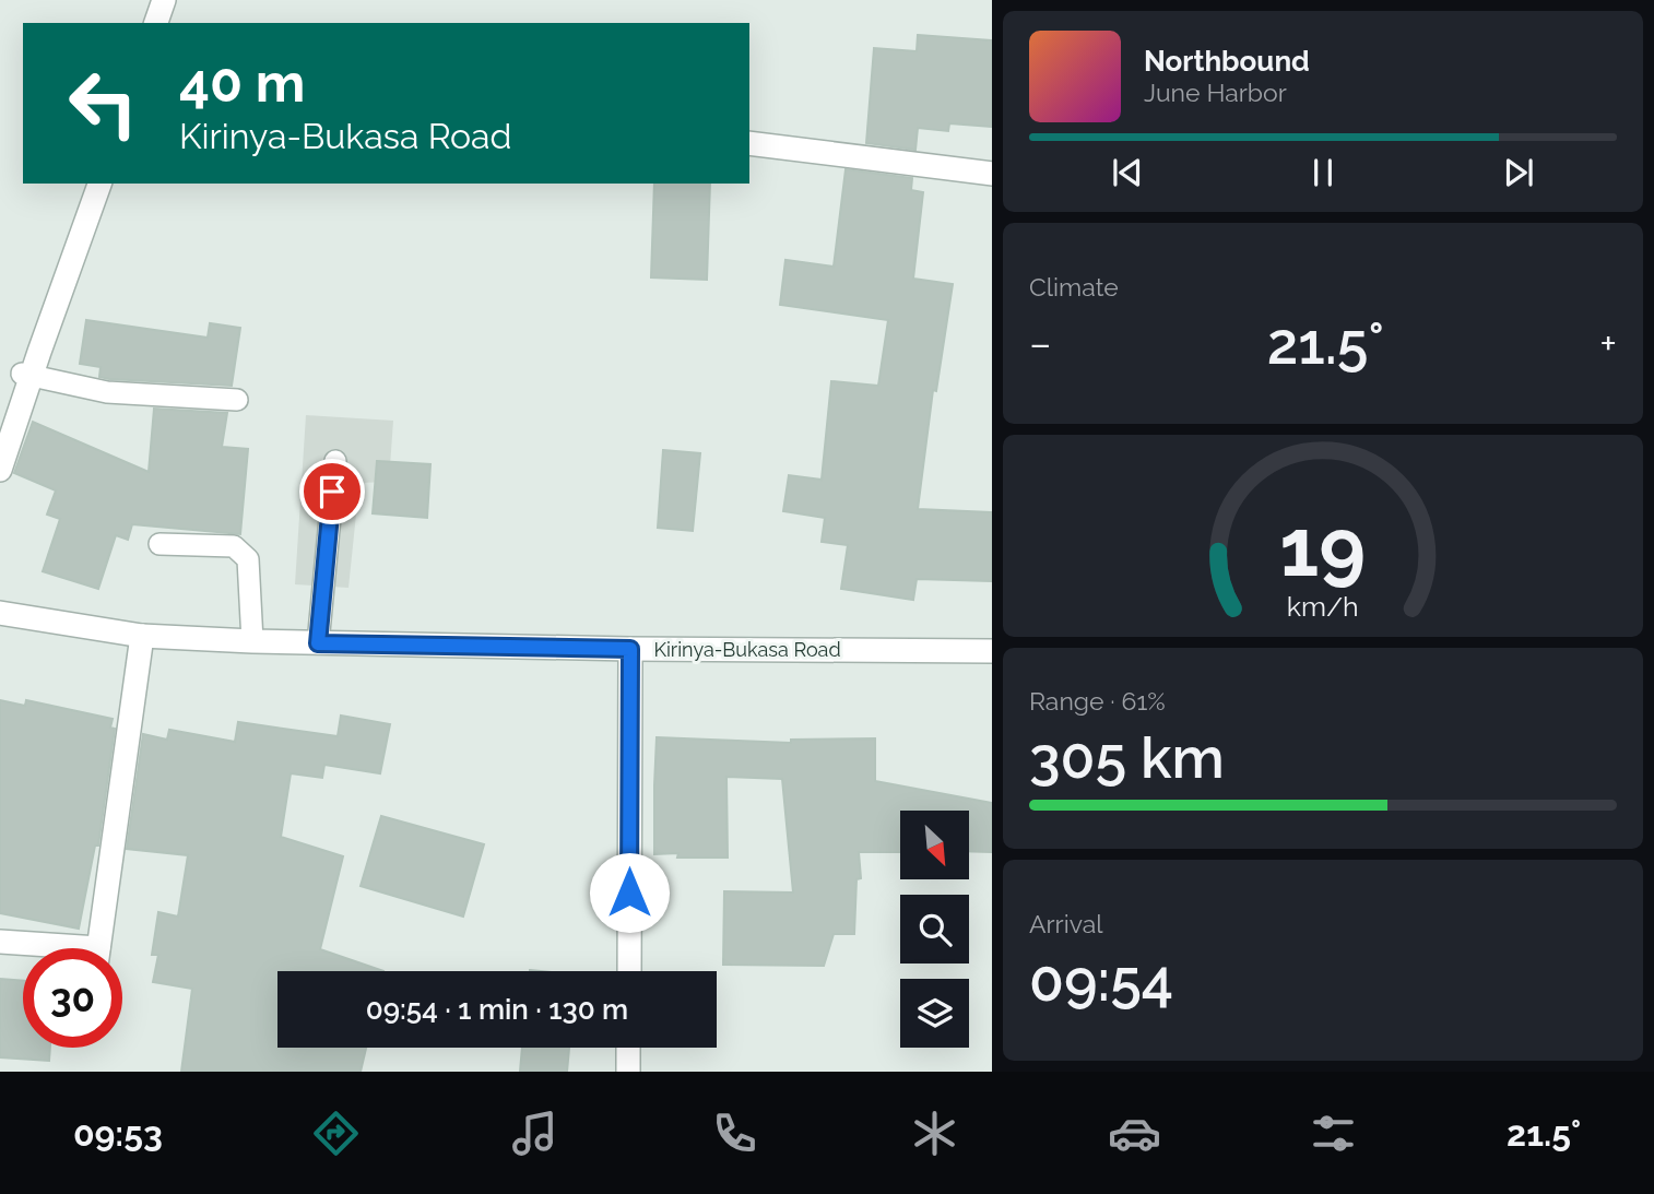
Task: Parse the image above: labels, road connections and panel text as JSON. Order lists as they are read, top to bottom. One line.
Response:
{"streets":{"street":["Kirinya-Bukasa Road"]},"north":"bottom right","page":{"turn":["40 m","Kirinya-Bukasa Road"],"song":["Northbound","June Harbor"],"tile":["Climate",["Range · 61%","305 km"],["Arrival","09:54"]],"heat":["−","21.5°","+"],"limit":"30","trip":"09:54 · 1 min · 130 m","tabs":["09:53","21.5°"],"gauge":["19","km/h"]}}
